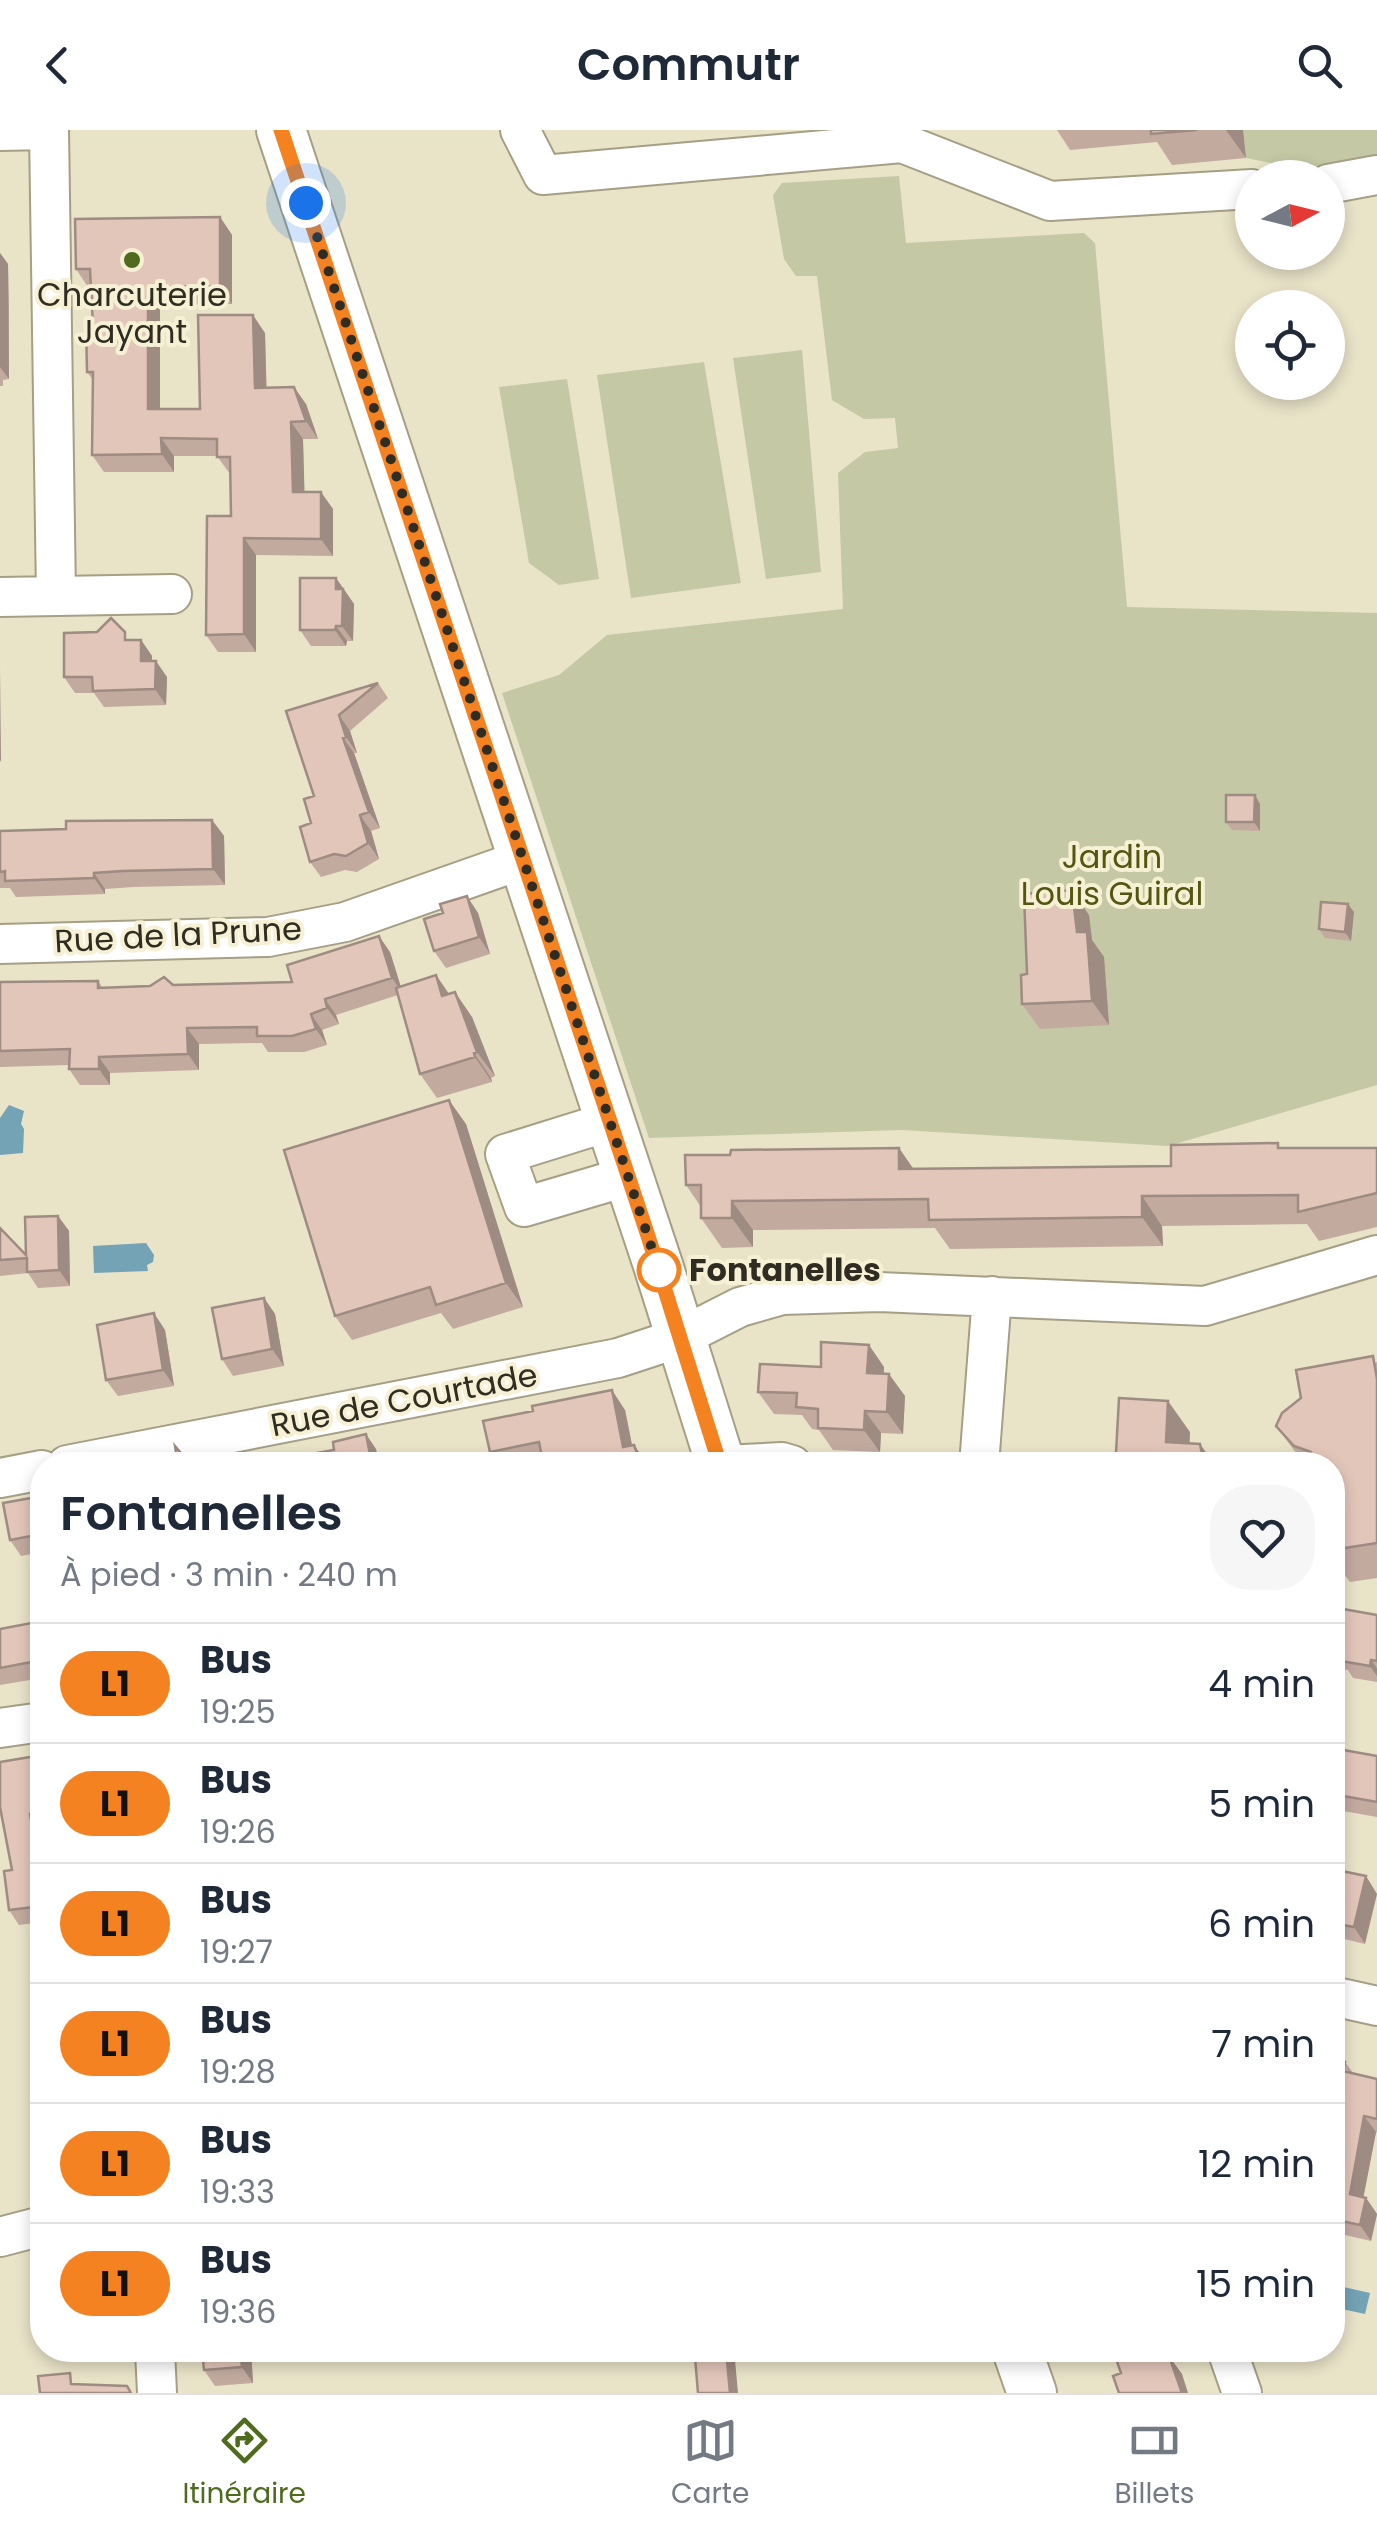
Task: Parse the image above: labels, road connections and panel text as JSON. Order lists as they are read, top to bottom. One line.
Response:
{"streets":{"street":["Rue de la Prune","Rue de Courtade"]},"parks":["Jardin Louis Guiral"],"places":["Charcuterie Jayant","Fontanelles"],"lines":["bus line L1"],"north":"right","page":{"header":"Commutr","heading":["Fontanelles","À pied · 3 min · 240 m"],"list":[{"mark":"L1","name":"Bus","note":"19:25","value":"4 min"},{"mark":"L1","name":"Bus","note":"19:26","value":"5 min"},{"mark":"L1","name":"Bus","note":"19:27","value":"6 min"},{"mark":"L1","name":"Bus","note":"19:28","value":"7 min"},{"mark":"L1","name":"Bus","note":"19:33","value":"12 min"},{"mark":"L1","name":"Bus","note":"19:36","value":"15 min"}],"tabs":["Itinéraire","Carte","Billets"]}}
